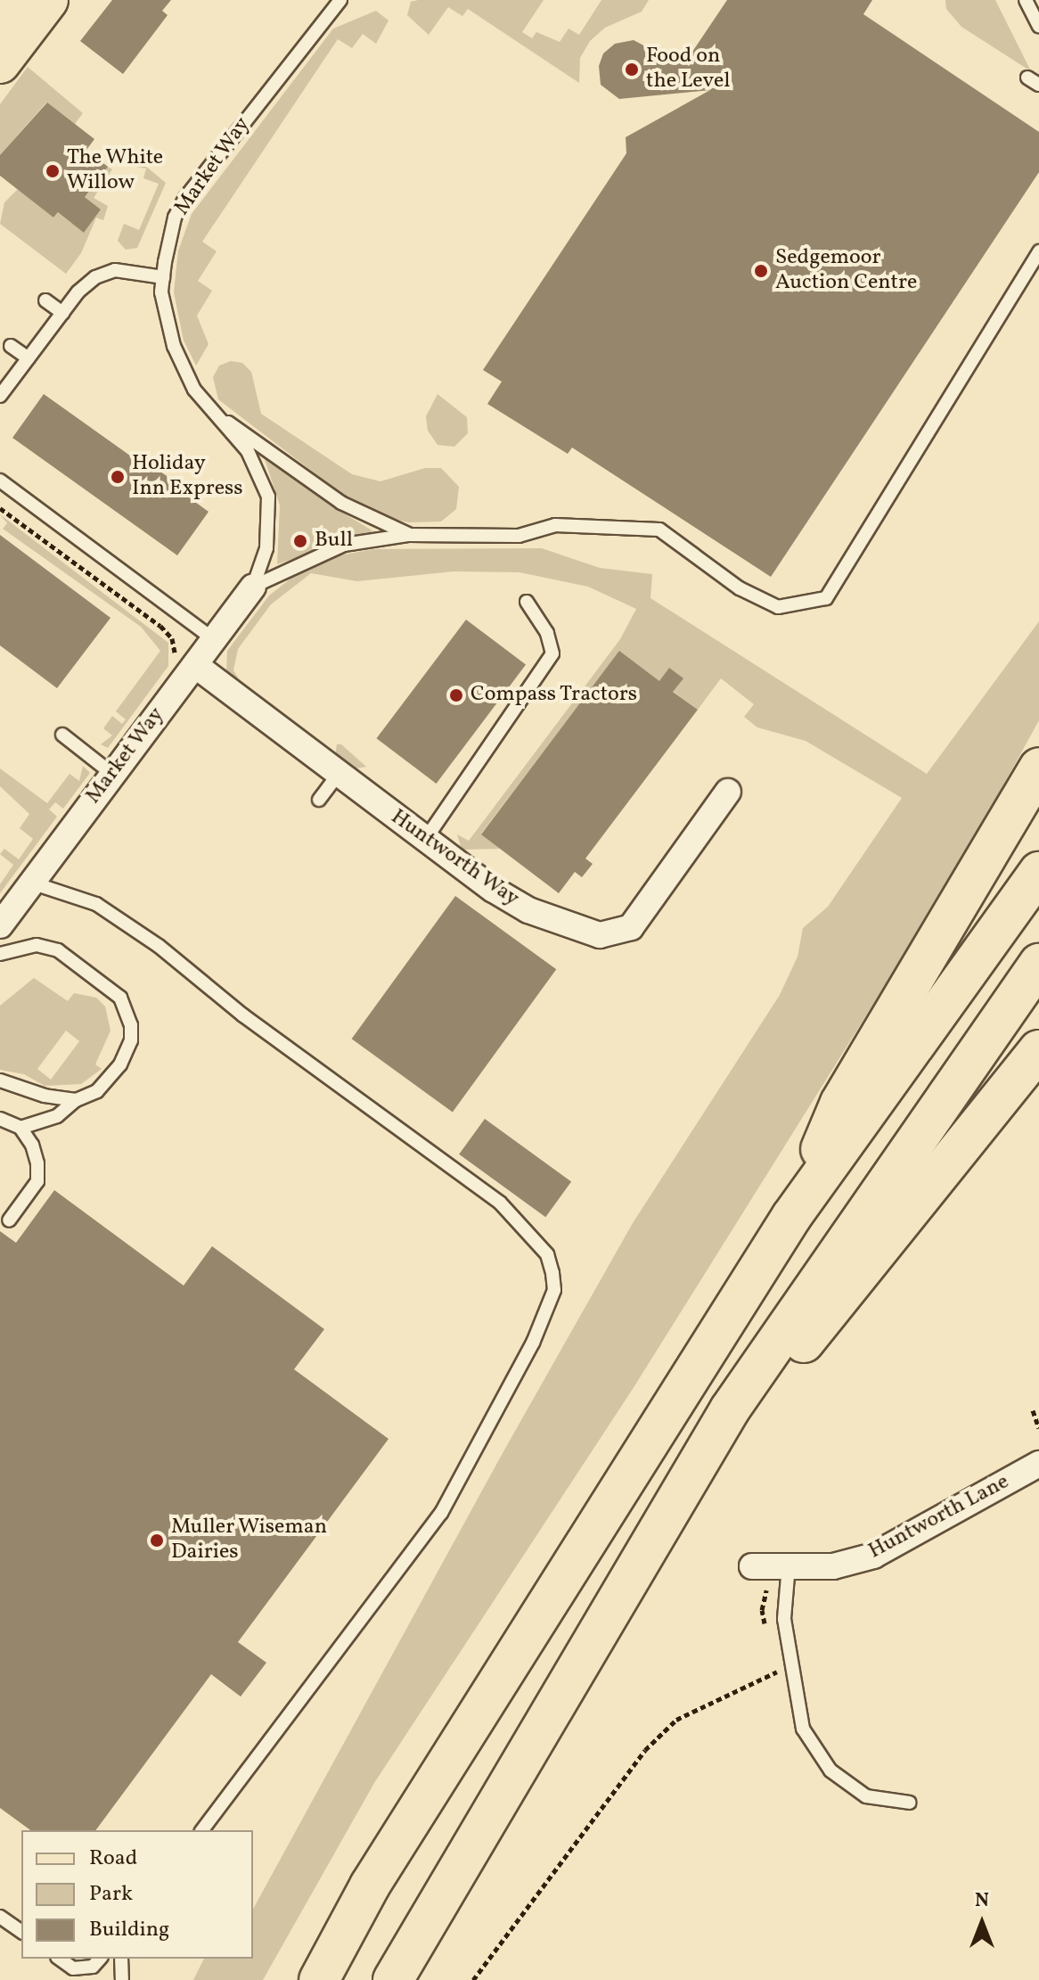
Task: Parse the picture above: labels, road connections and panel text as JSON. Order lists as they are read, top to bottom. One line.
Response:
{"streets":{"street":["Market Way","Huntworth Way","Huntworth Lane"]},"crossings":[["Market Way","Huntworth Way"]],"places":["Food on the Level","The White Willow","Sedgemoor Auction Centre","Holiday Inn Express","Bull","Compass Tractors","Muller Wiseman Dairies"],"legend":["Road","Park","Building"],"north":"top"}
